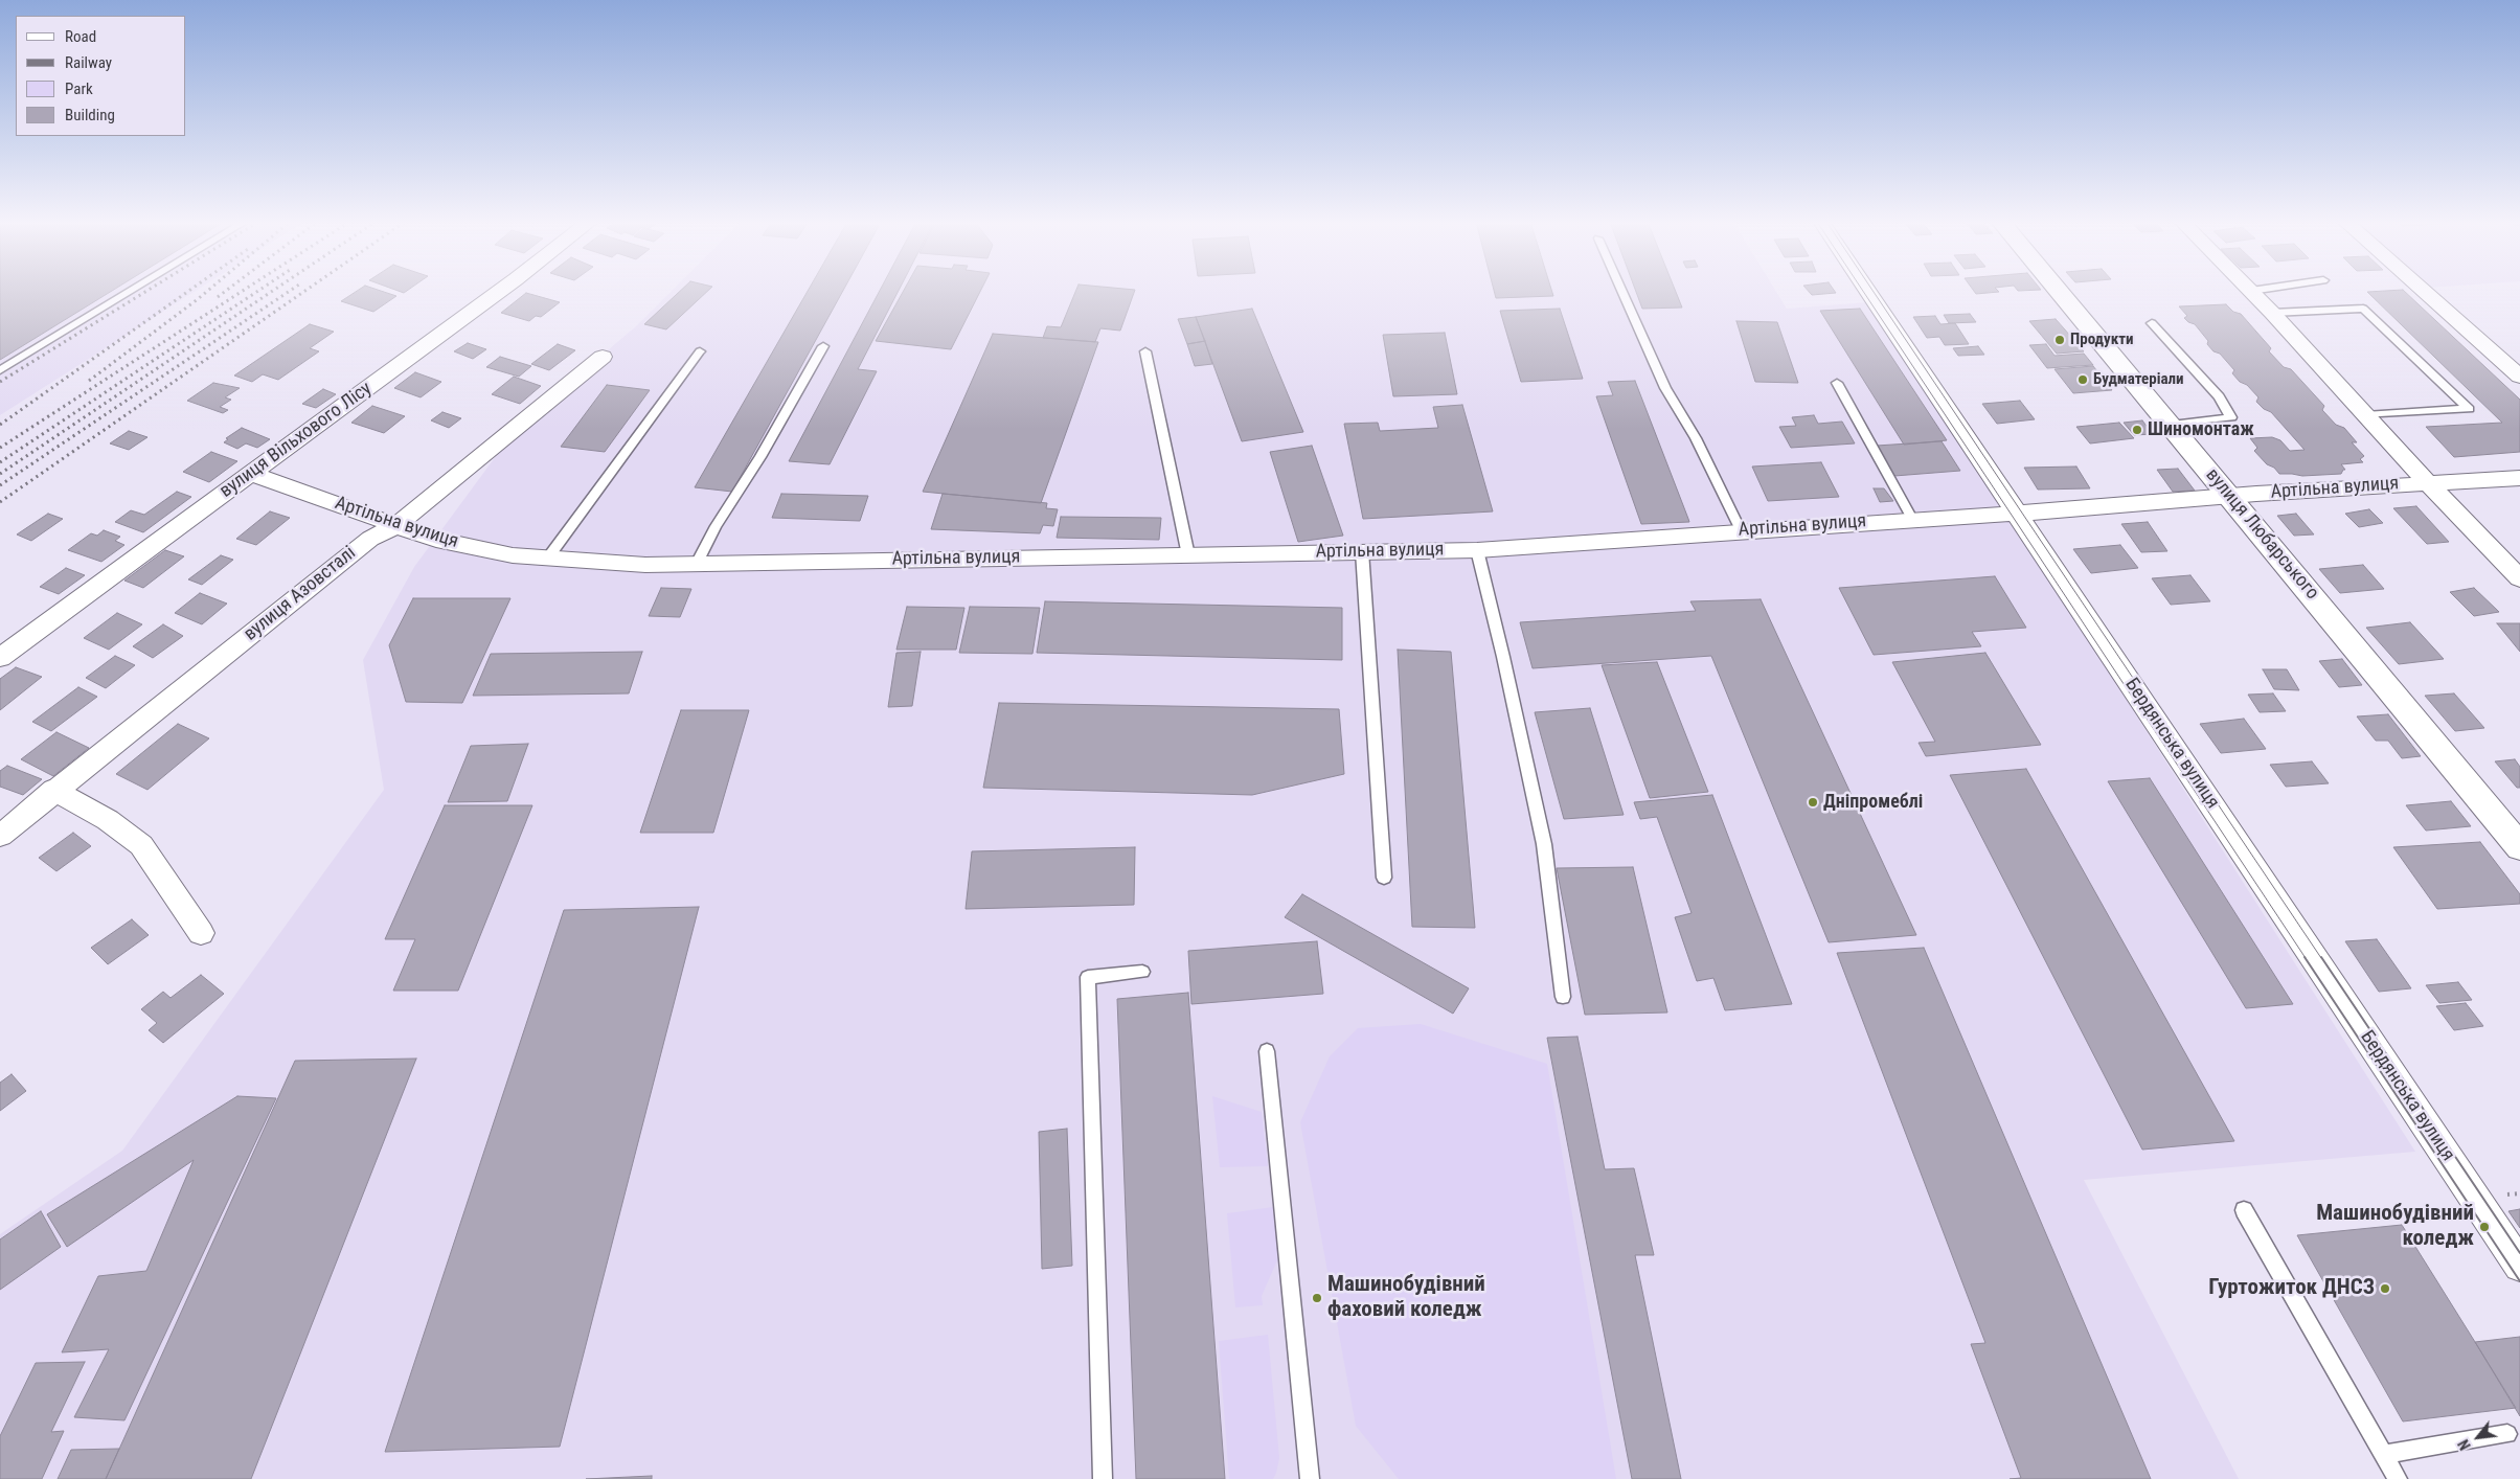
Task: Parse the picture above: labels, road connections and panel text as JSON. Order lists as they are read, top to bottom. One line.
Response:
{"streets":{"main road":["вулиця Любарського"],"street":["вулиця Вільхового Лісу","Артільна вулиця","вулиця Азовсталі","Бердянська вулиця"]},"crossings":[["вулиця Вільхового Лісу","Артільна вулиця"],["Артільна вулиця","вулиця Любарського"],["Артільна вулиця","вулиця Азовсталі"],["Артільна вулиця","Бердянська вулиця"]],"places":["Продукти","Будматеріали","Шиномонтаж","Дніпромеблі","Машинобудівний коледж","Гуртожиток ДНСЗ","Машинобудівний фаховий коледж"],"legend":["Road","Railway","Park","Building"],"north":"bottom left"}
